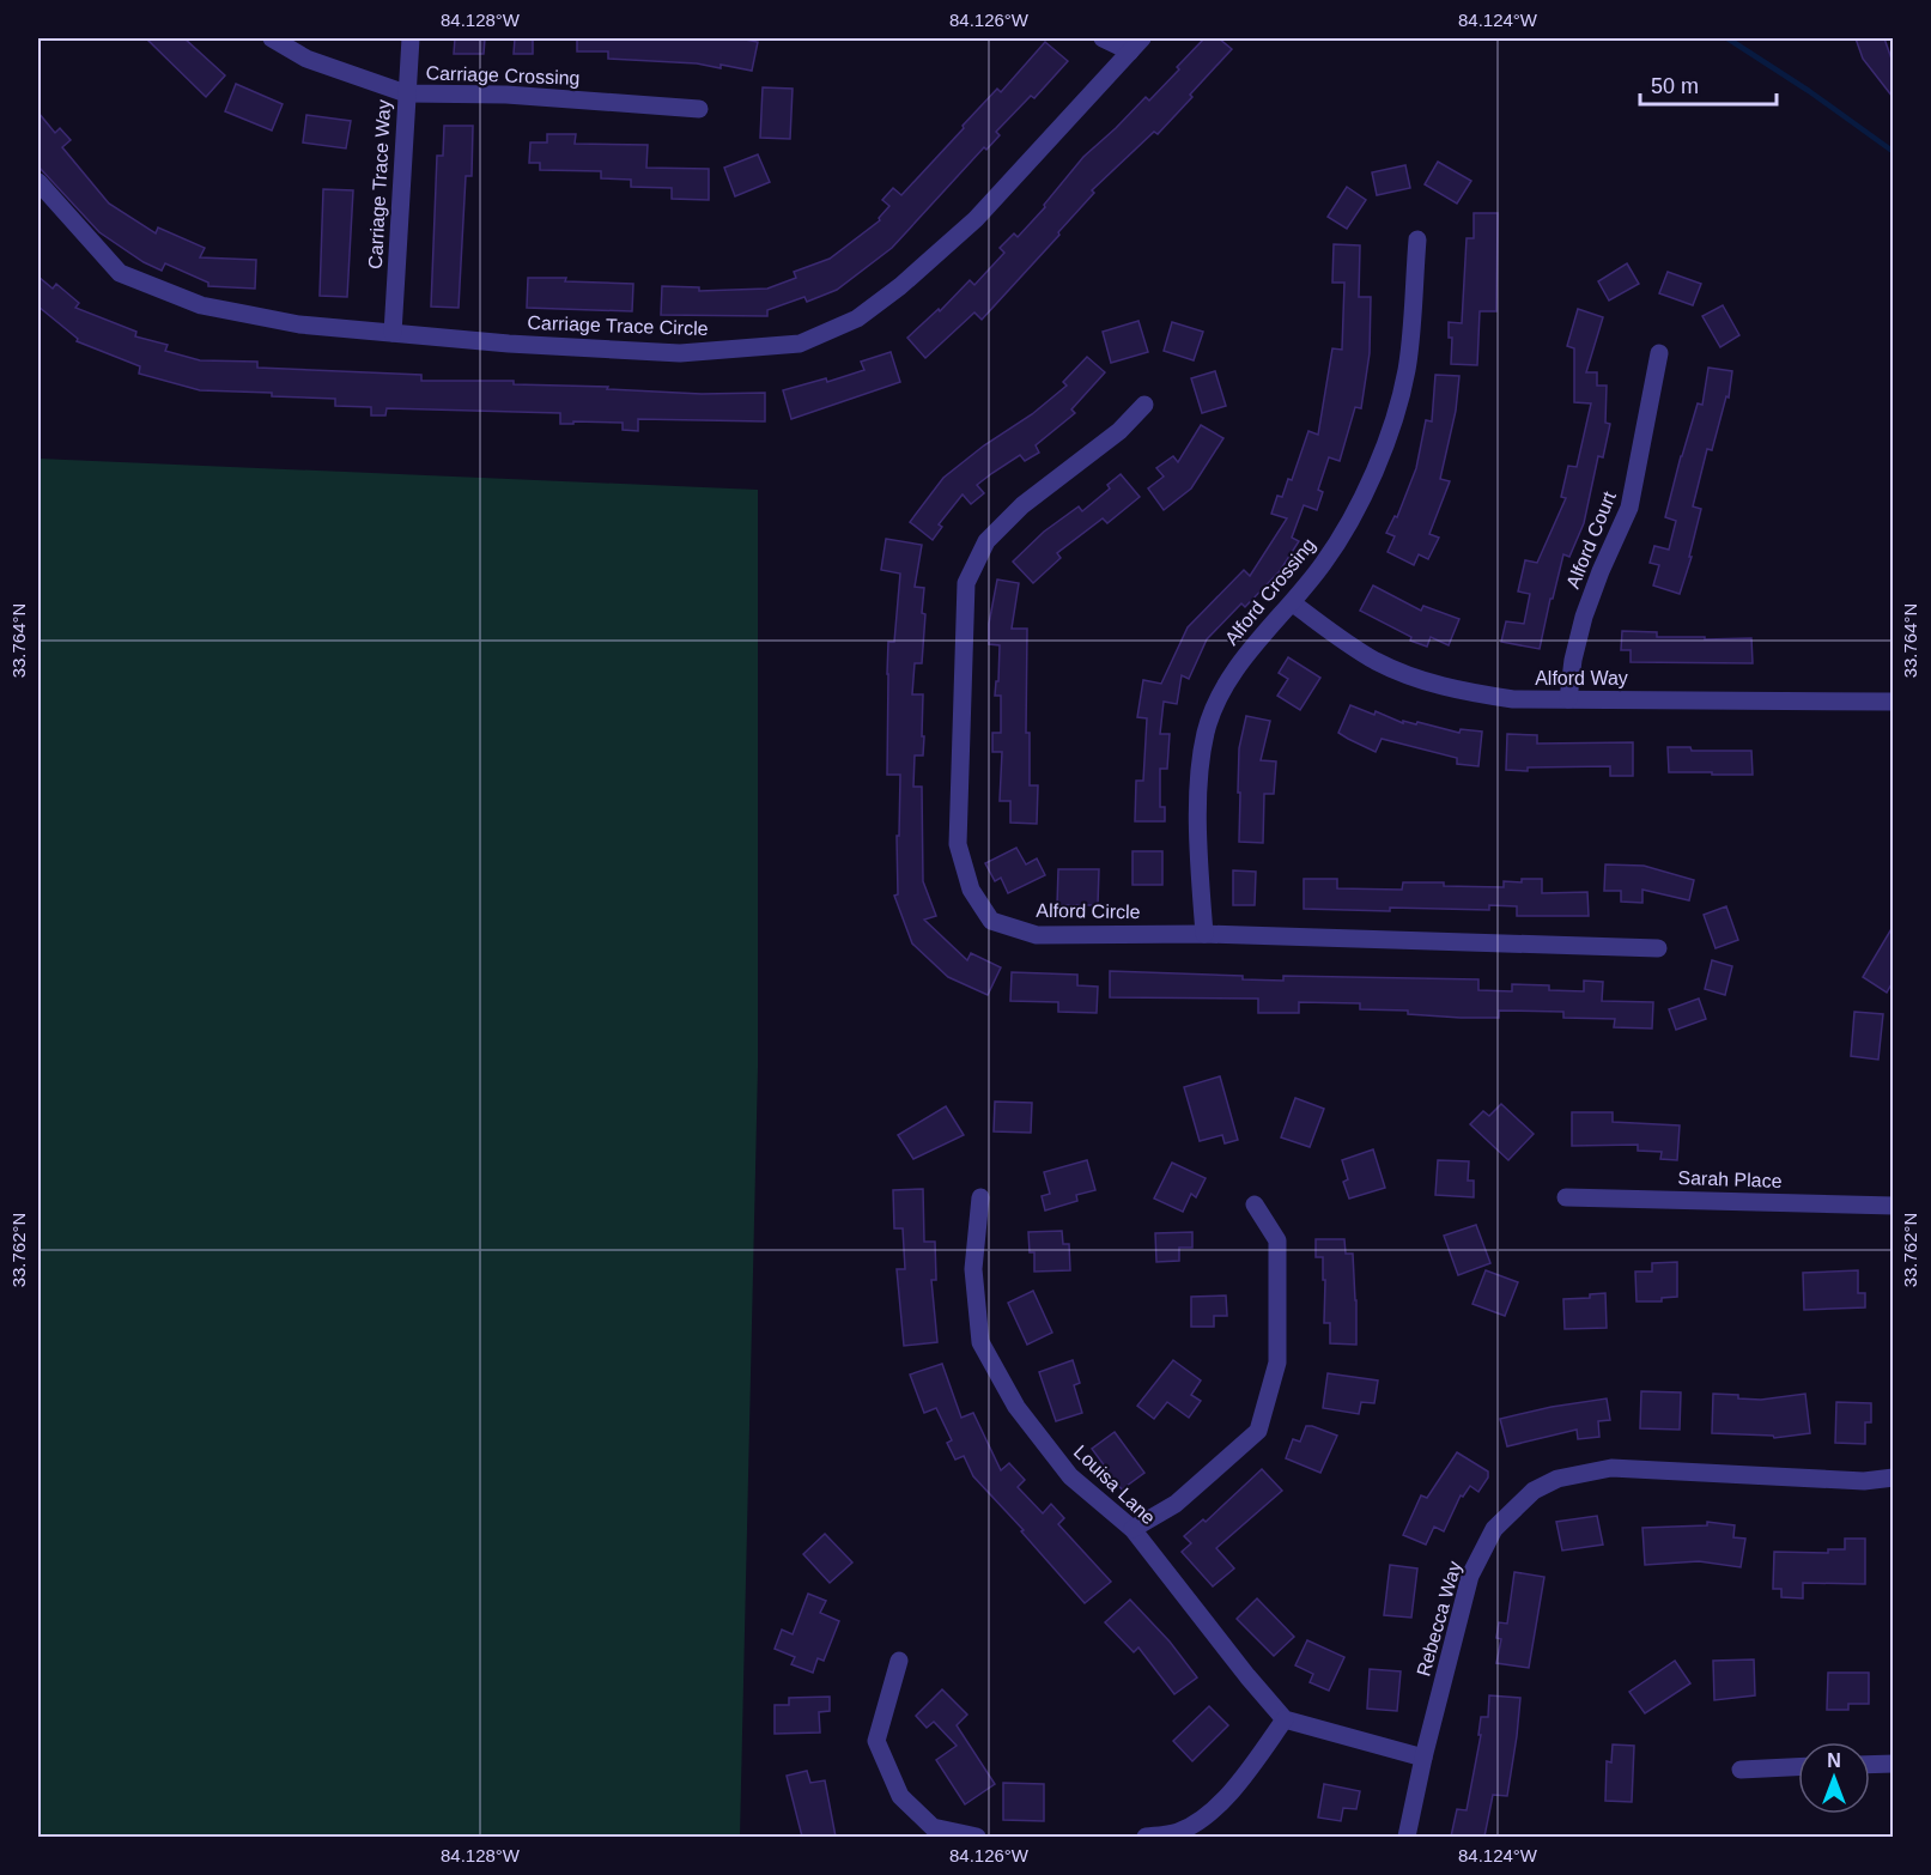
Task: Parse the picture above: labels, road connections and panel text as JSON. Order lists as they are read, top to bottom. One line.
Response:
{"streets":{"street":["Carriage Crossing","Carriage Trace Way","Carriage Trace Circle","Alford Court","Alford Crossing","Alford Way","Alford Circle","Sarah Place","Louisa Lane","Rebecca Way"]},"crossings":[["Carriage Crossing","Carriage Trace Way"],["Carriage Trace Way","Carriage Trace Circle"],["Alford Court","Alford Way"],["Alford Crossing","Alford Way"],["Alford Crossing","Alford Circle"]],"scale_bar":"50 m","north":"top","coordinates":["84.128°W","84.126°W","84.124°W","33.764°N","33.762°N"]}
